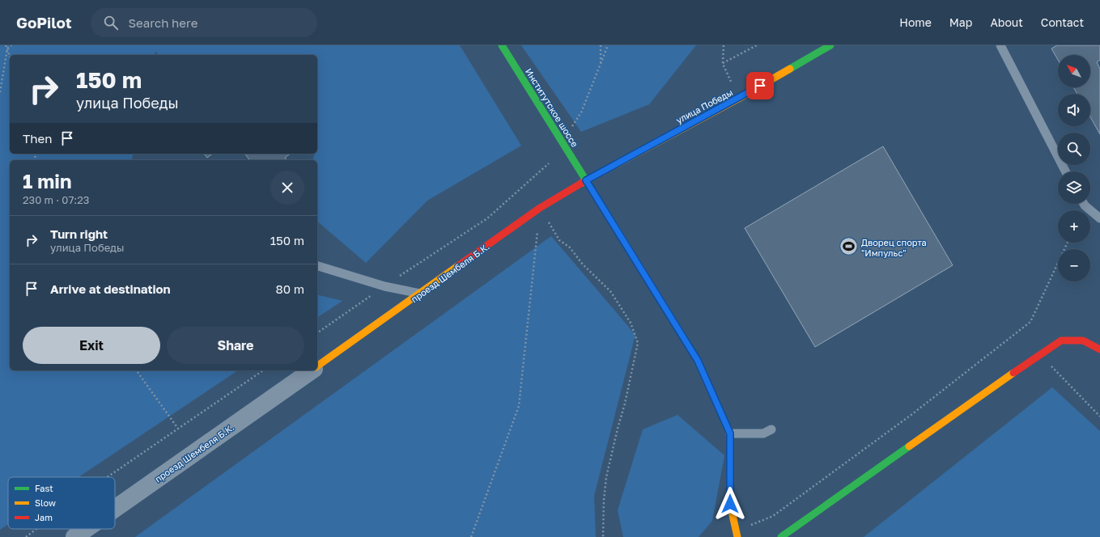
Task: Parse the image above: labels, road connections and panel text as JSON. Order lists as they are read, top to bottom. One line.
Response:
{"streets":{"street":["улица Победы","Институтское шоссе","проезд Шембеля Б.К."]},"crossings":[["улица Победы","Институтское шоссе"],["улица Победы","проезд Шембеля Б.К."],["Институтское шоссе","проезд Шембеля Б.К."]],"places":{"sports":["Дворец спорта \"Импульс\""]},"legend":["Fast","Slow","Jam"],"north":"top left","page":{"header":"GoPilot","search":"Search here","nav":["Home","Map","About","Contact"],"map_buttons":["+","−"],"turn":["150 m","улица Победы"],"then":"Then","heading":["1 min","230 m · 07:23"],"list":[{"name":"Turn right","note":"улица Победы","value":"150 m"},{"name":"Arrive at destination","value":"80 m"}],"buttons":["Exit","Share"]}}
